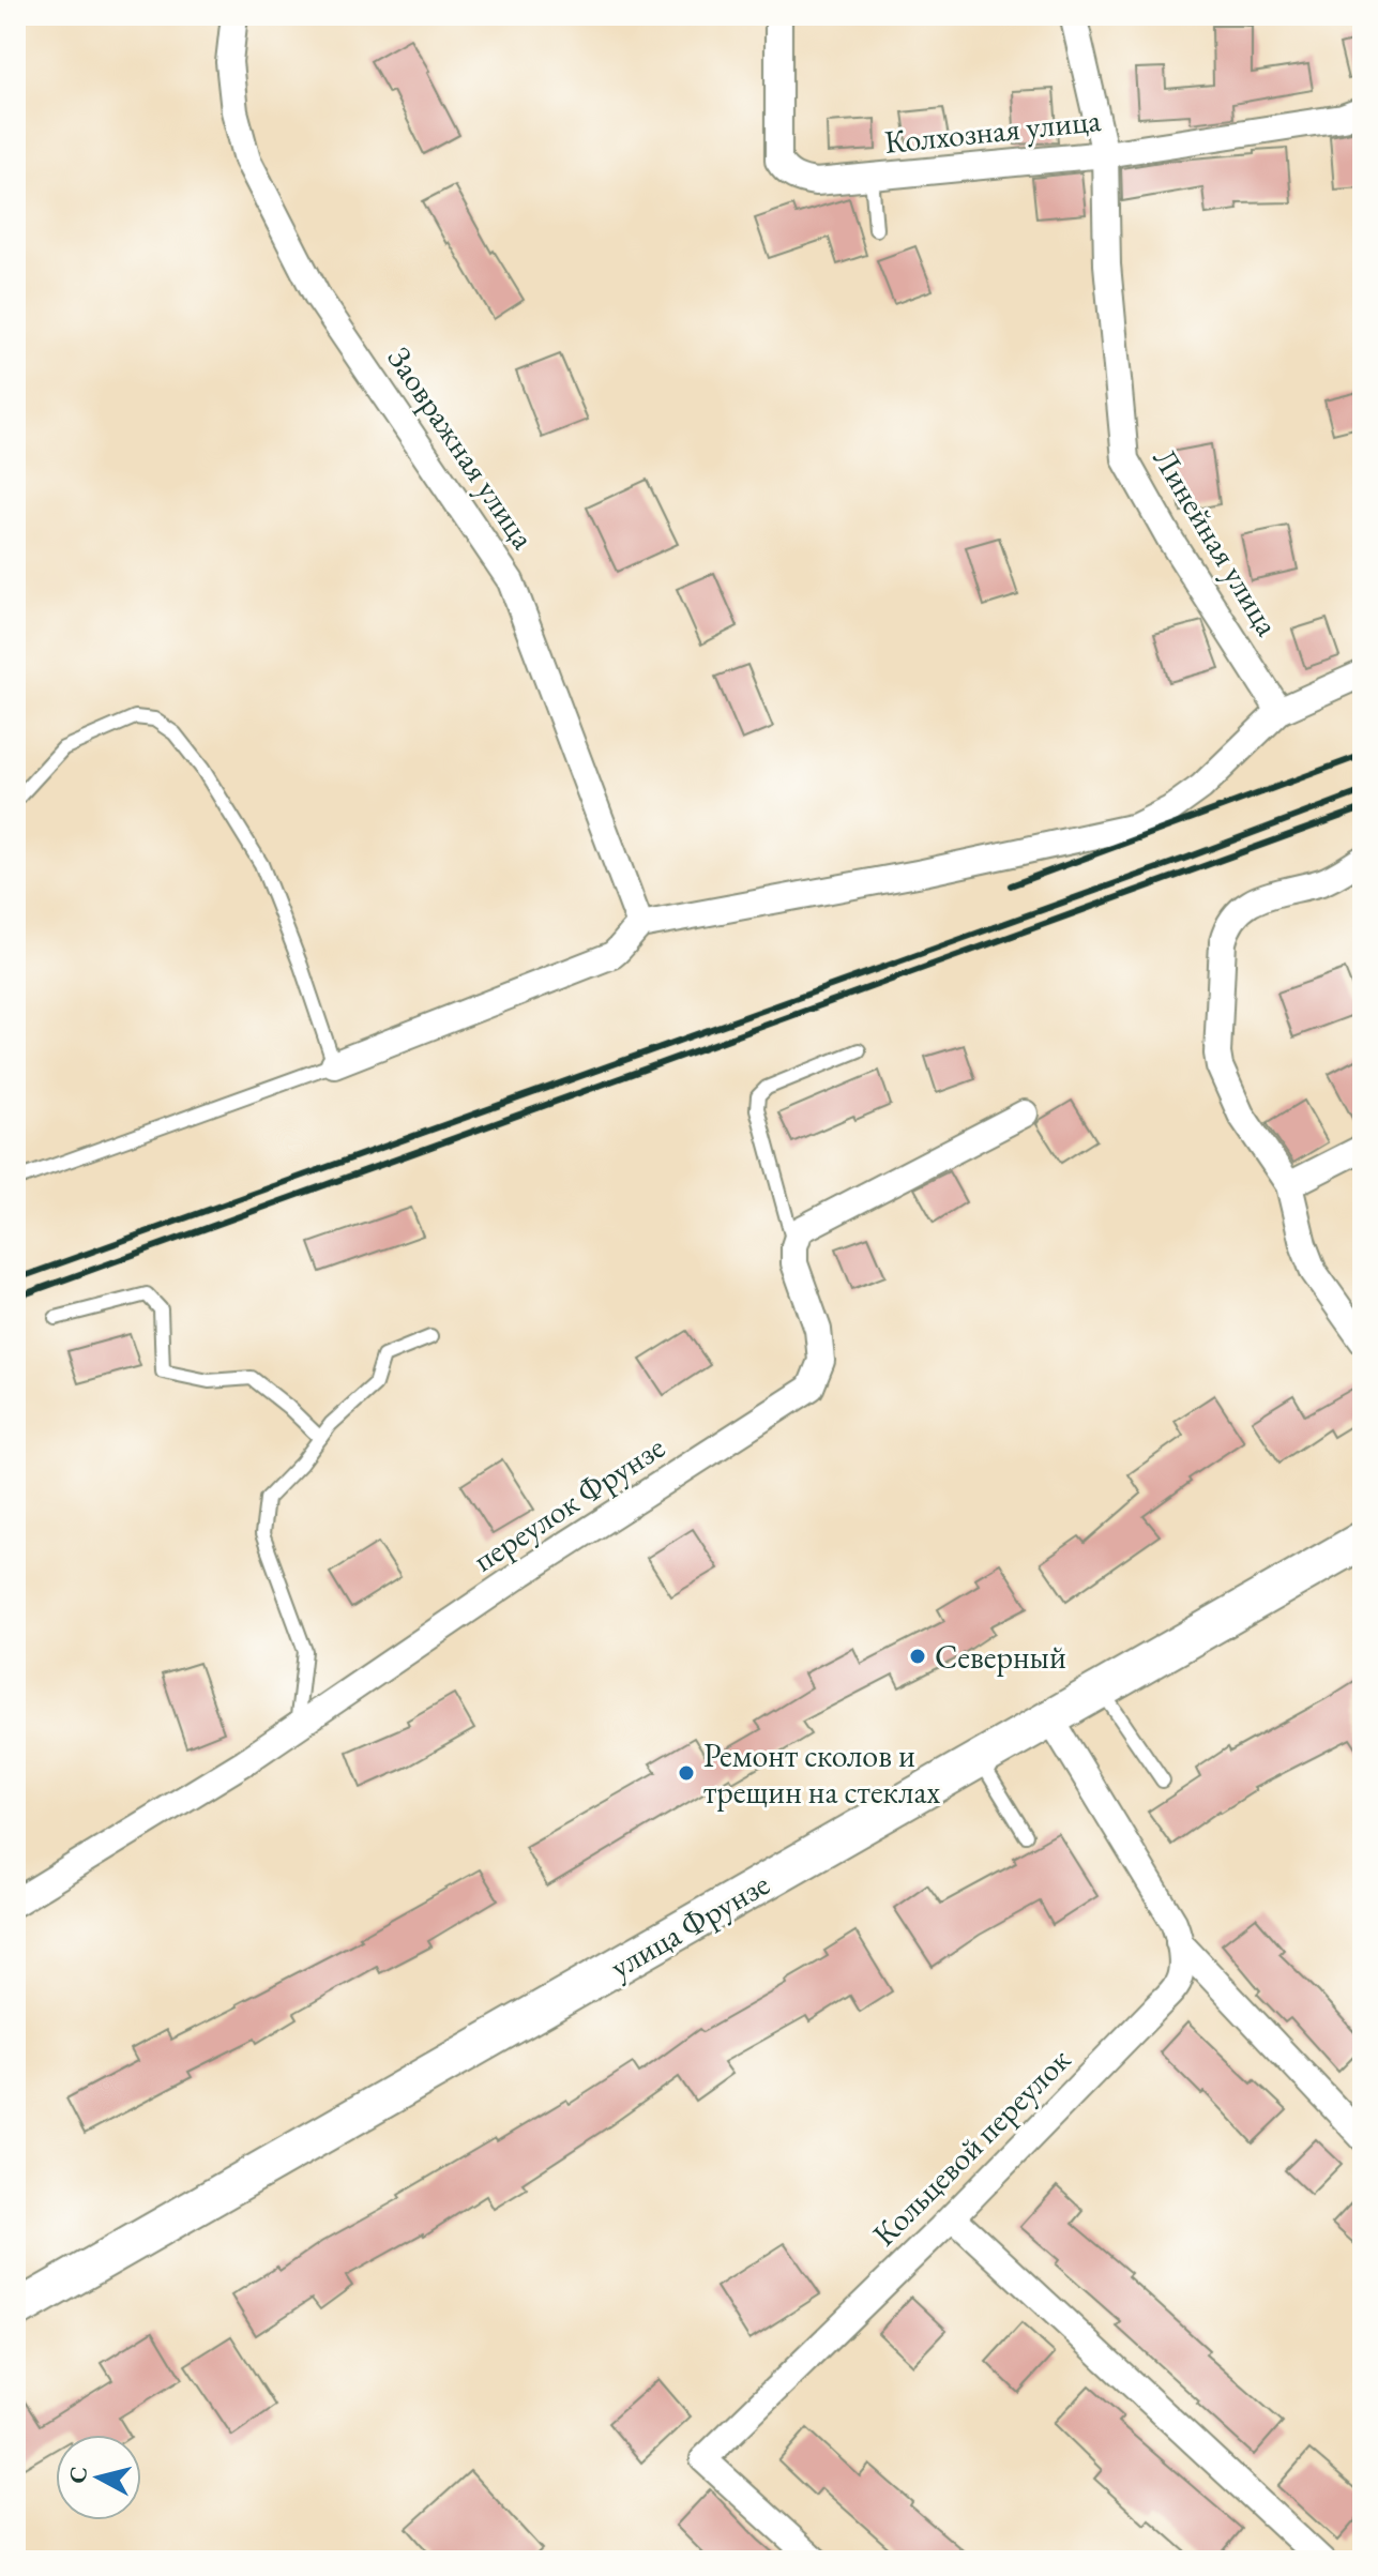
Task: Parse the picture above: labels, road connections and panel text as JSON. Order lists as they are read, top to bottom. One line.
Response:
{"streets":{"street":["Колхозная улица","Заовражная улица","Линейная улица","переулок Фрунзе","улица Фрунзе","Кольцевой переулок"]},"crossings":[["Колхозная улица","Линейная улица"],["улица Фрунзе","Кольцевой переулок"]],"places":["Северный","Ремонт сколов и трещин на стеклах"],"north":"left"}
